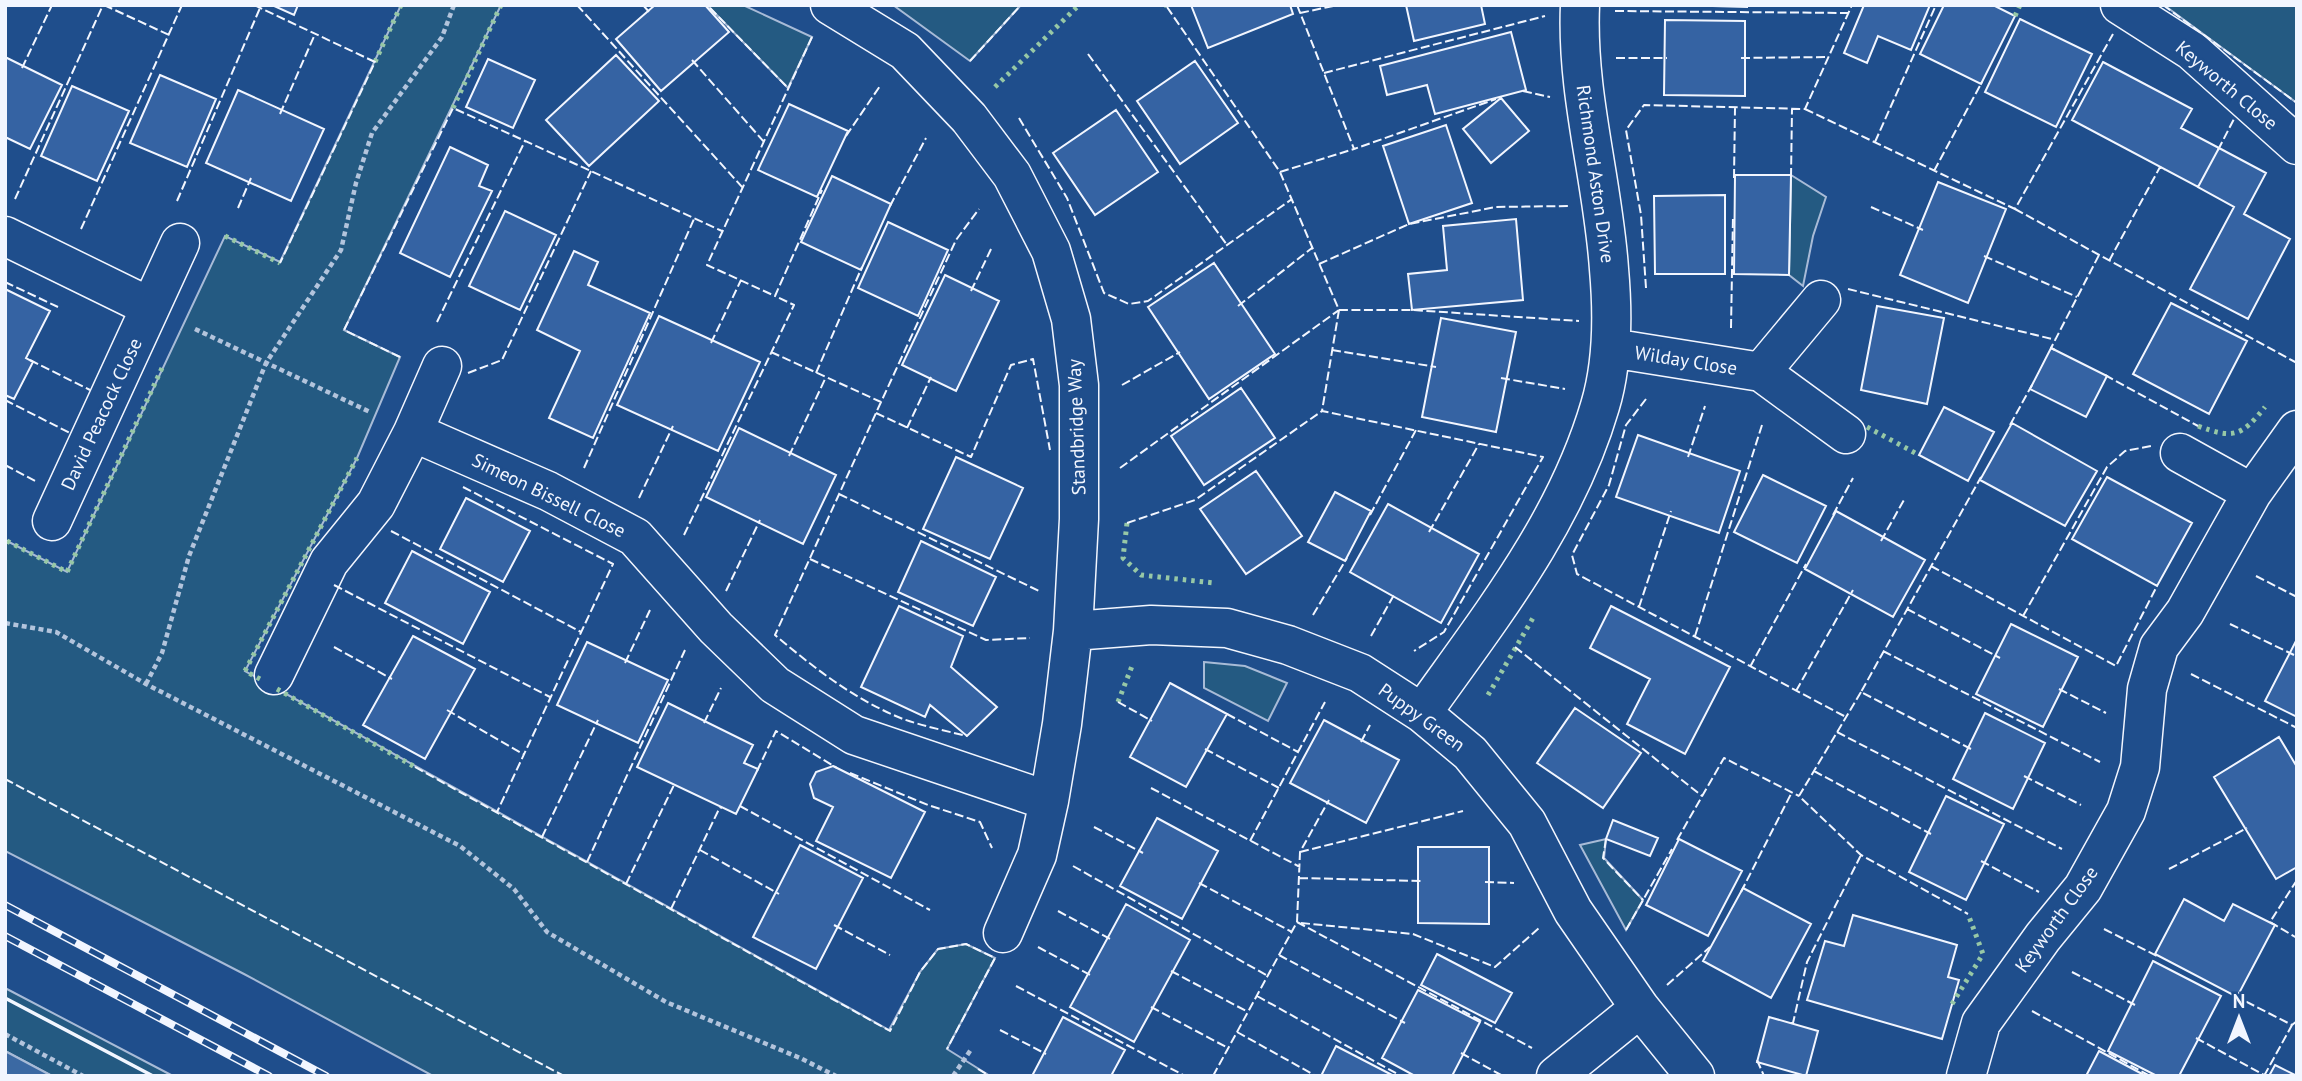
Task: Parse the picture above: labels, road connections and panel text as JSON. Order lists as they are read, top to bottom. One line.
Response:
{"streets":{"street":["Keyworth Close","Richmond Aston Drive","Wilday Close","David Peacock Close","Standbridge Way","Simeon Bissell Close","Puppy Green"]},"crossings":[["Richmond Aston Drive","Wilday Close"],["Richmond Aston Drive","Puppy Green"],["Standbridge Way","Simeon Bissell Close"],["Standbridge Way","Puppy Green"]],"north":"top"}
